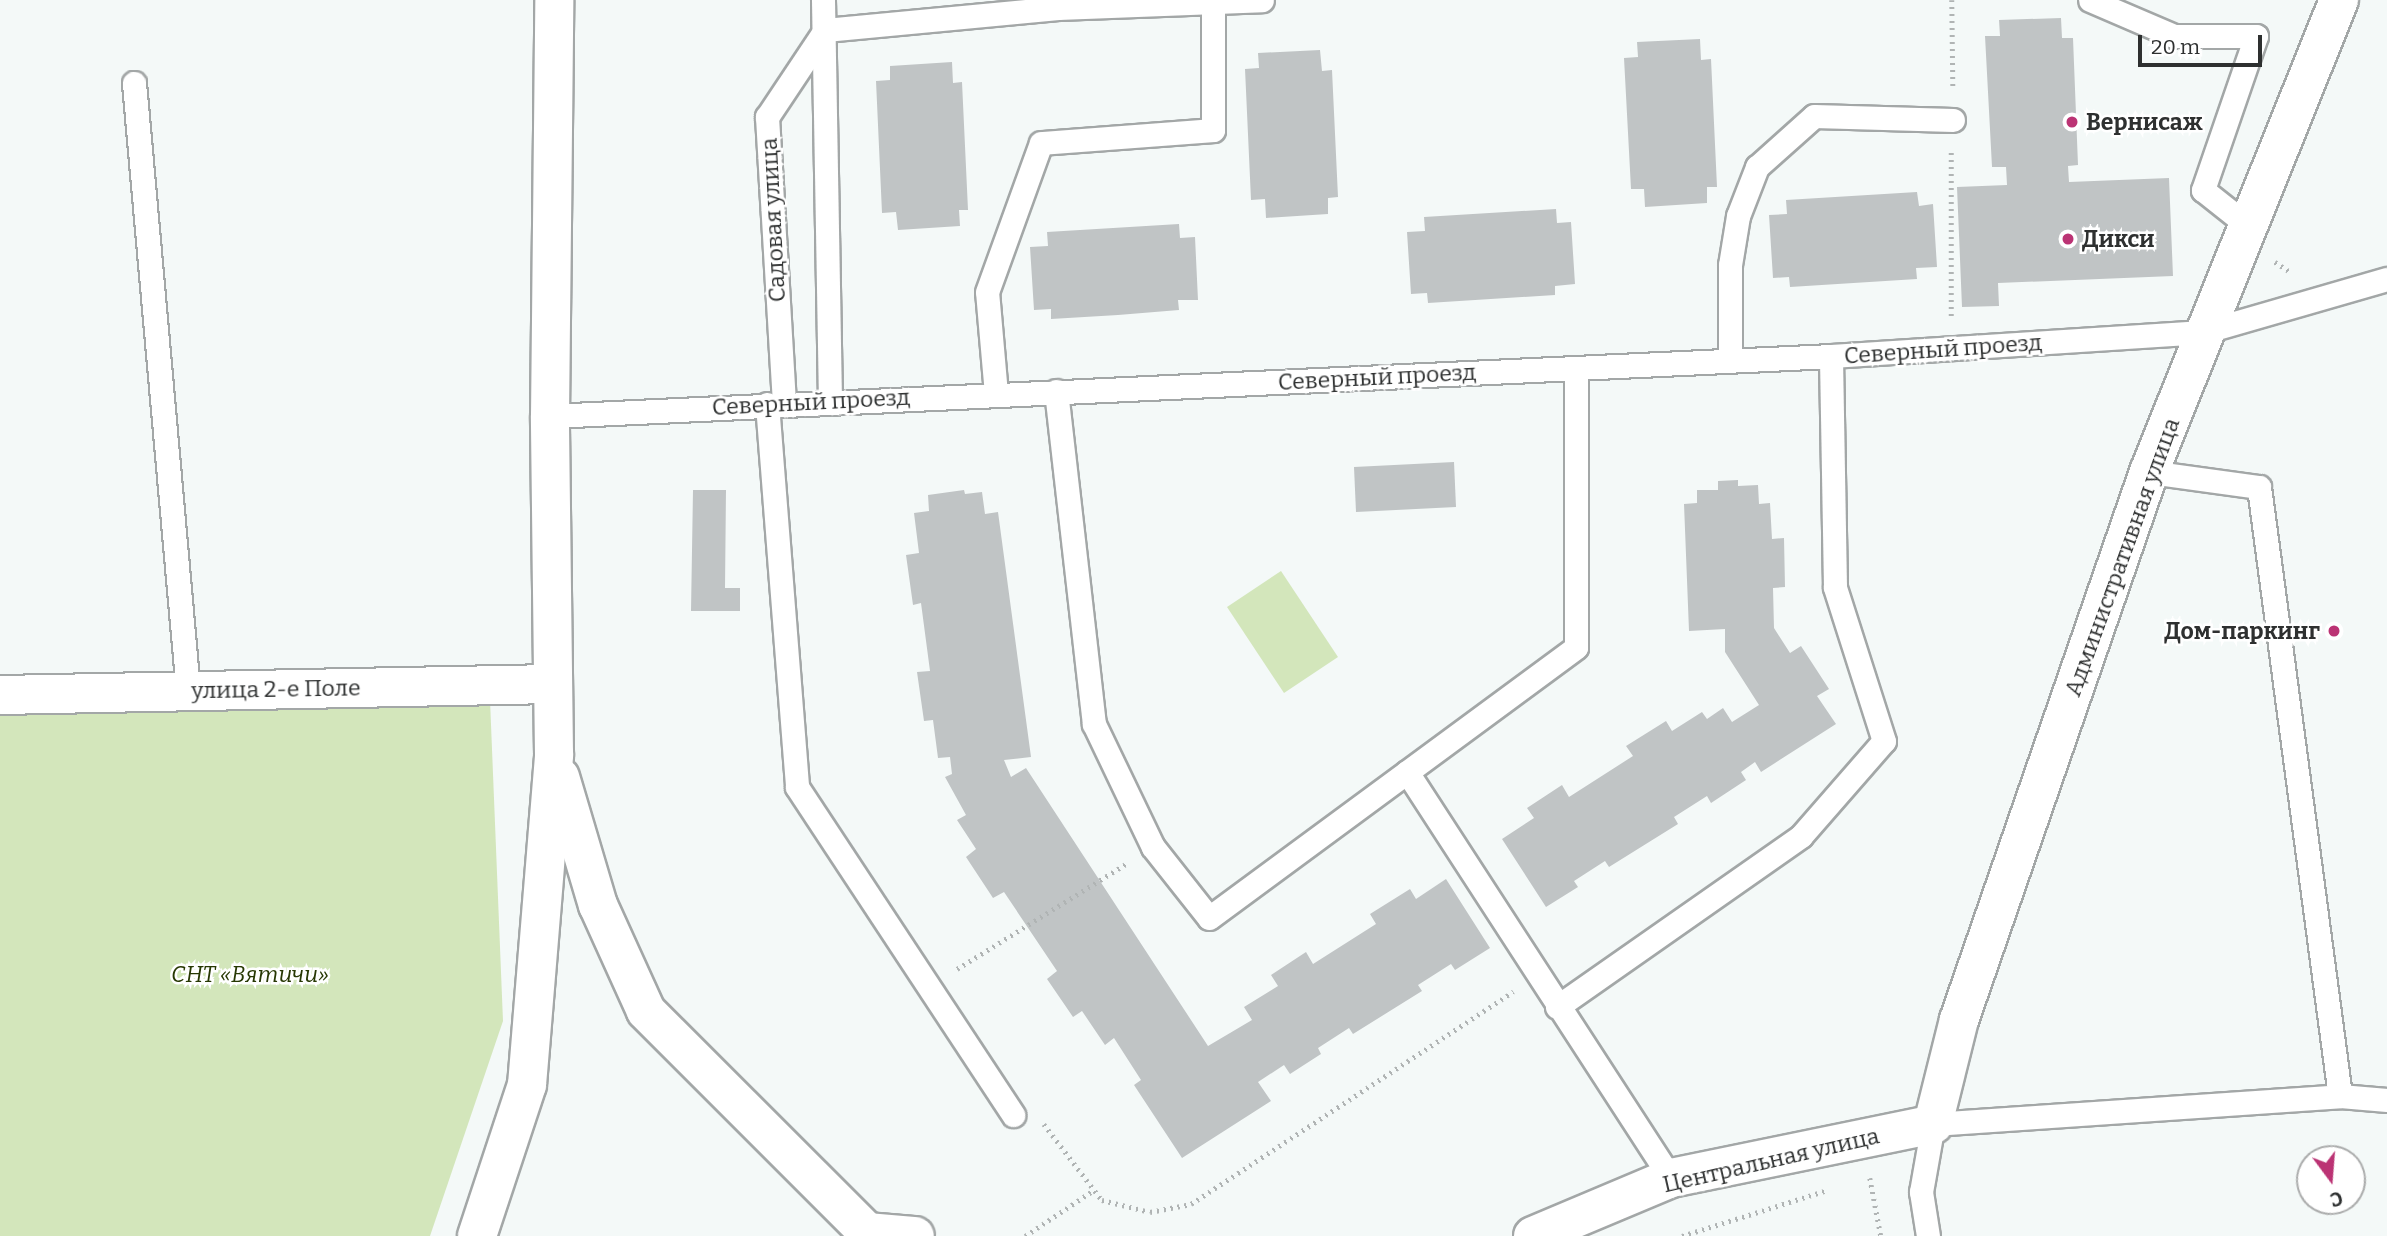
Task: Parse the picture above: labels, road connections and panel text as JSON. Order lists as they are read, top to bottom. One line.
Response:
{"streets":{"street":["Административная улица","улица 2-е Поле","Центральная улица"],"lane":["Садовая улица","Северный проезд"]},"crossings":[["Садовая улица","Северный проезд"],["Северный проезд","Административная улица"],["Административная улица","Центральная улица"]],"parks":["СНТ «Вятичи»"],"places":["Вернисаж","Дикси","Дом-паркинг"],"scale_bar":"20 m","north":"bottom"}
